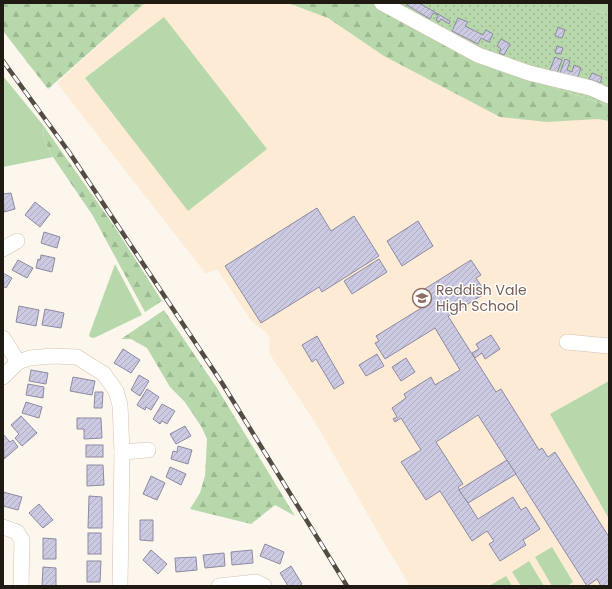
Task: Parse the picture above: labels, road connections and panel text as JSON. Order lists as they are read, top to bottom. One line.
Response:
{"places":{"school or university":["Reddish Vale High School"]}}
